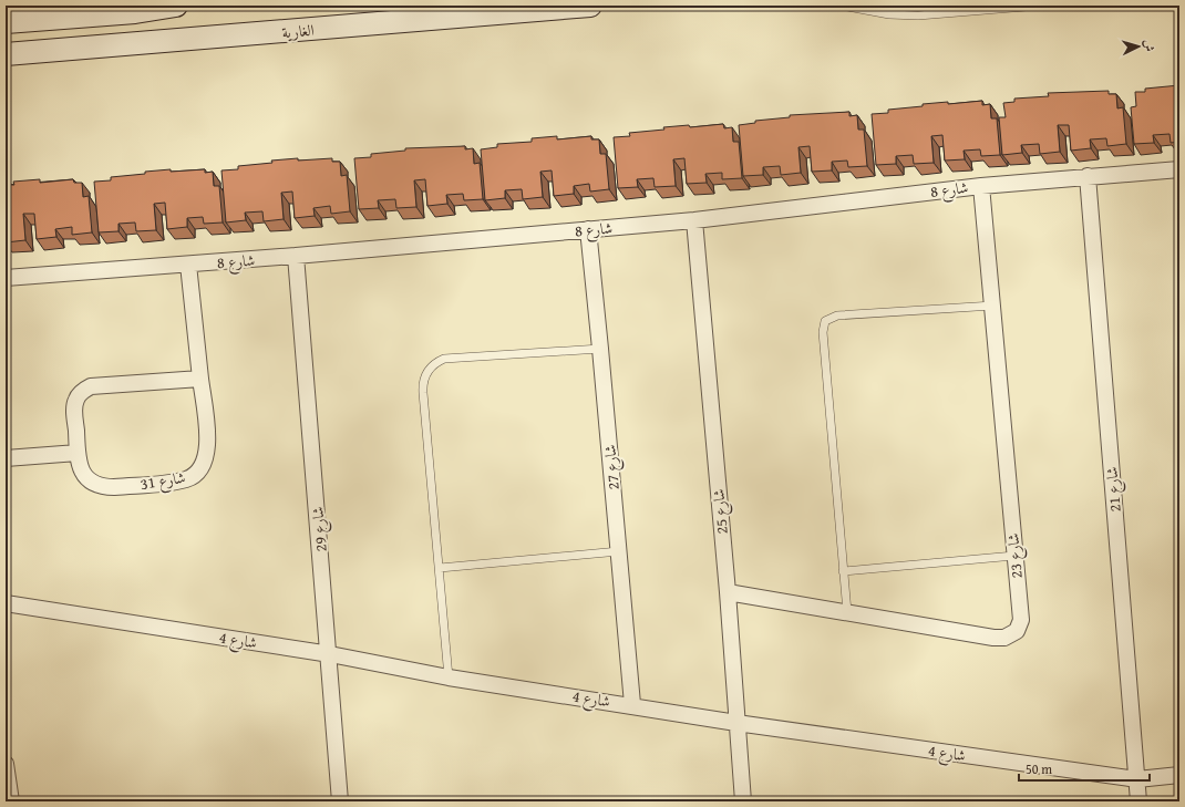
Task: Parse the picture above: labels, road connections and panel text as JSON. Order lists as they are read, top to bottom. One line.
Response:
{"streets":{"main road":["الغارية"],"street":["شارع 8","شارع 27","شارع 31","شارع 21","شارع 25","شارع 29","شارع 23","شارع 4"]},"crossings":[["شارع 8","شارع 27"],["شارع 8","شارع 31"],["شارع 8","شارع 21"],["شارع 8","شارع 25"],["شارع 8","شارع 29"],["شارع 8","شارع 23"],["شارع 27","شارع 4"],["شارع 21","شارع 4"],["شارع 25","شارع 23"],["شارع 25","شارع 4"],["شارع 29","شارع 4"]],"scale_bar":"50 m","north":"right"}
